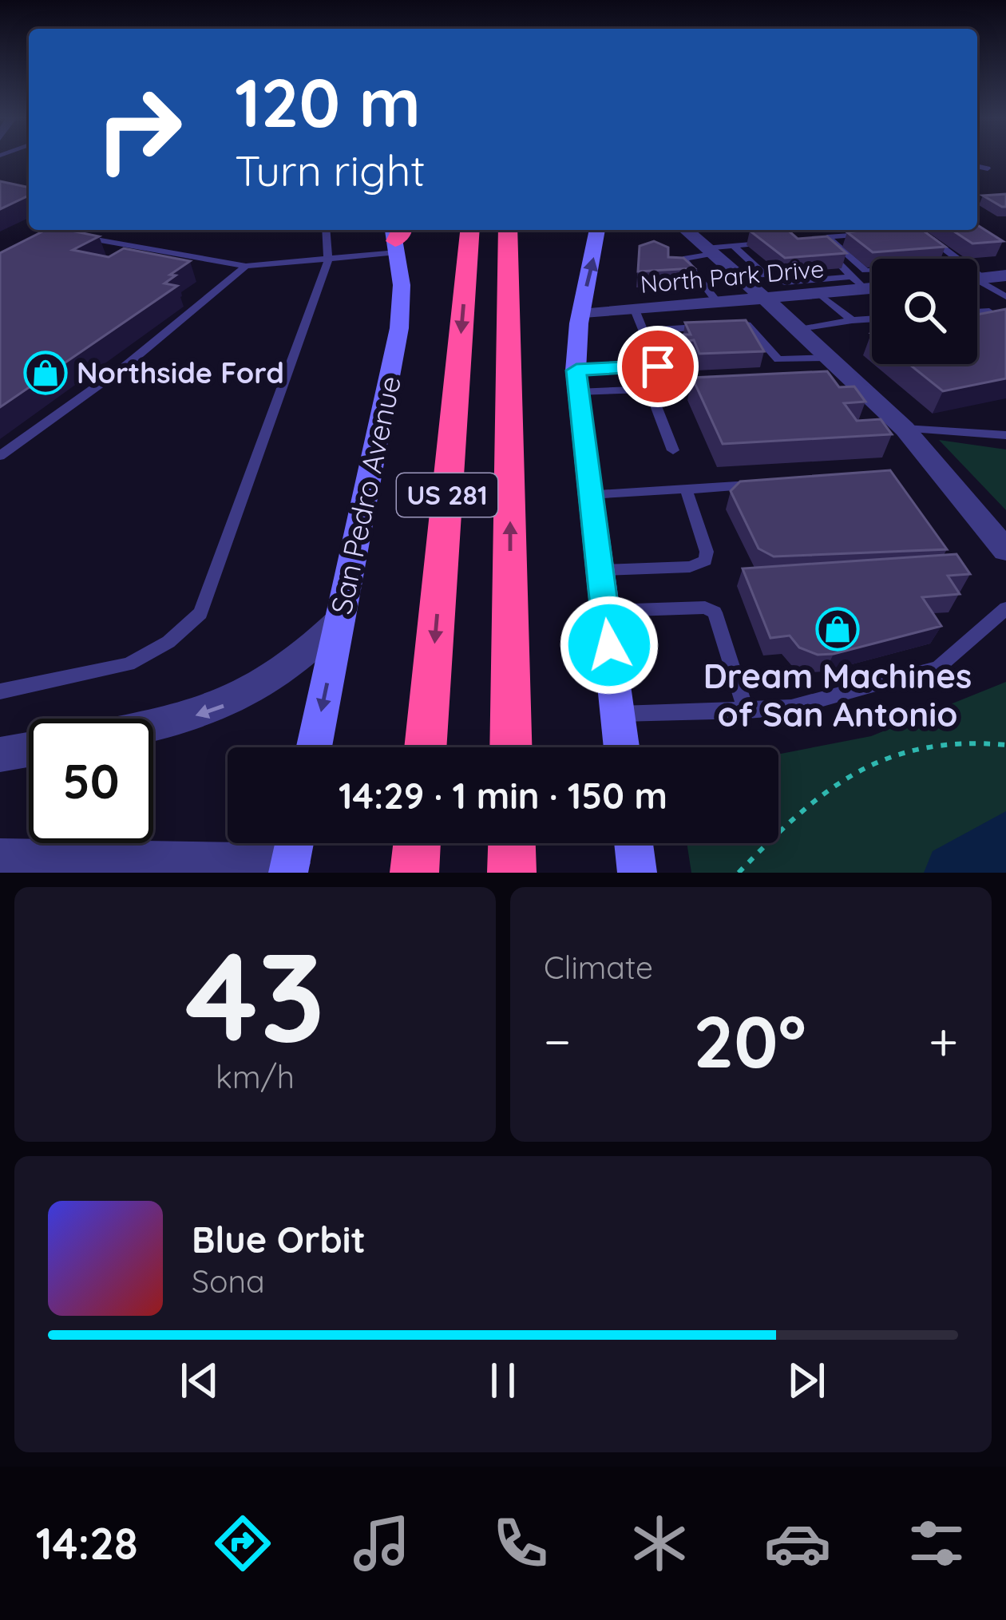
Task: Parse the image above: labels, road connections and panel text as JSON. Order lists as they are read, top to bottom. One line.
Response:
{"streets":{"highway":["US 281"],"main road":["San Pedro Avenue"],"street":["North Park Drive"]},"places":{"shop":["Northside Ford","Dream Machines of San Antonio"]},"page":{"turn":["120 m","Turn right"],"limit":"50","trip":"14:29 · 1 min · 150 m","tile":[["43","km/h"],"Climate"],"heat":["−","20°","+"],"song":["Blue Orbit","Sona"],"tabs":"14:28"}}
